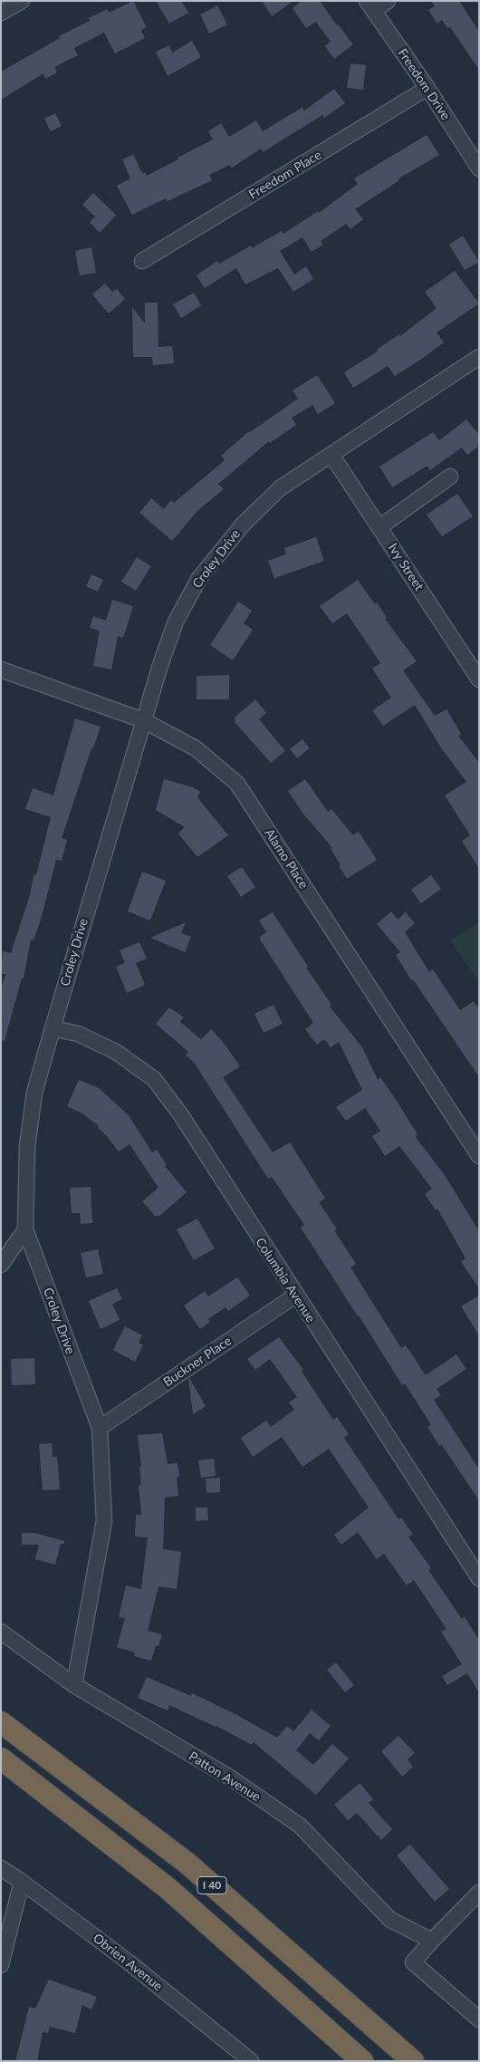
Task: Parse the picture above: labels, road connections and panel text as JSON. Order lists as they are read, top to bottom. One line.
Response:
{"streets":{"highway":["I 40"],"street":["Freedom Drive","Freedom Place","Croley Drive","Ivy Street","Alamo Place","Columbia Avenue","Buckner Place","Patton Avenue","Obrien Avenue"]},"crossings":[["Freedom Drive","Freedom Place"],["Croley Drive","Ivy Street"],["Croley Drive","Alamo Place"],["Croley Drive","Columbia Avenue"],["Croley Drive","Buckner Place"],["Croley Drive","Patton Avenue"],["Columbia Avenue","Buckner Place"]]}
